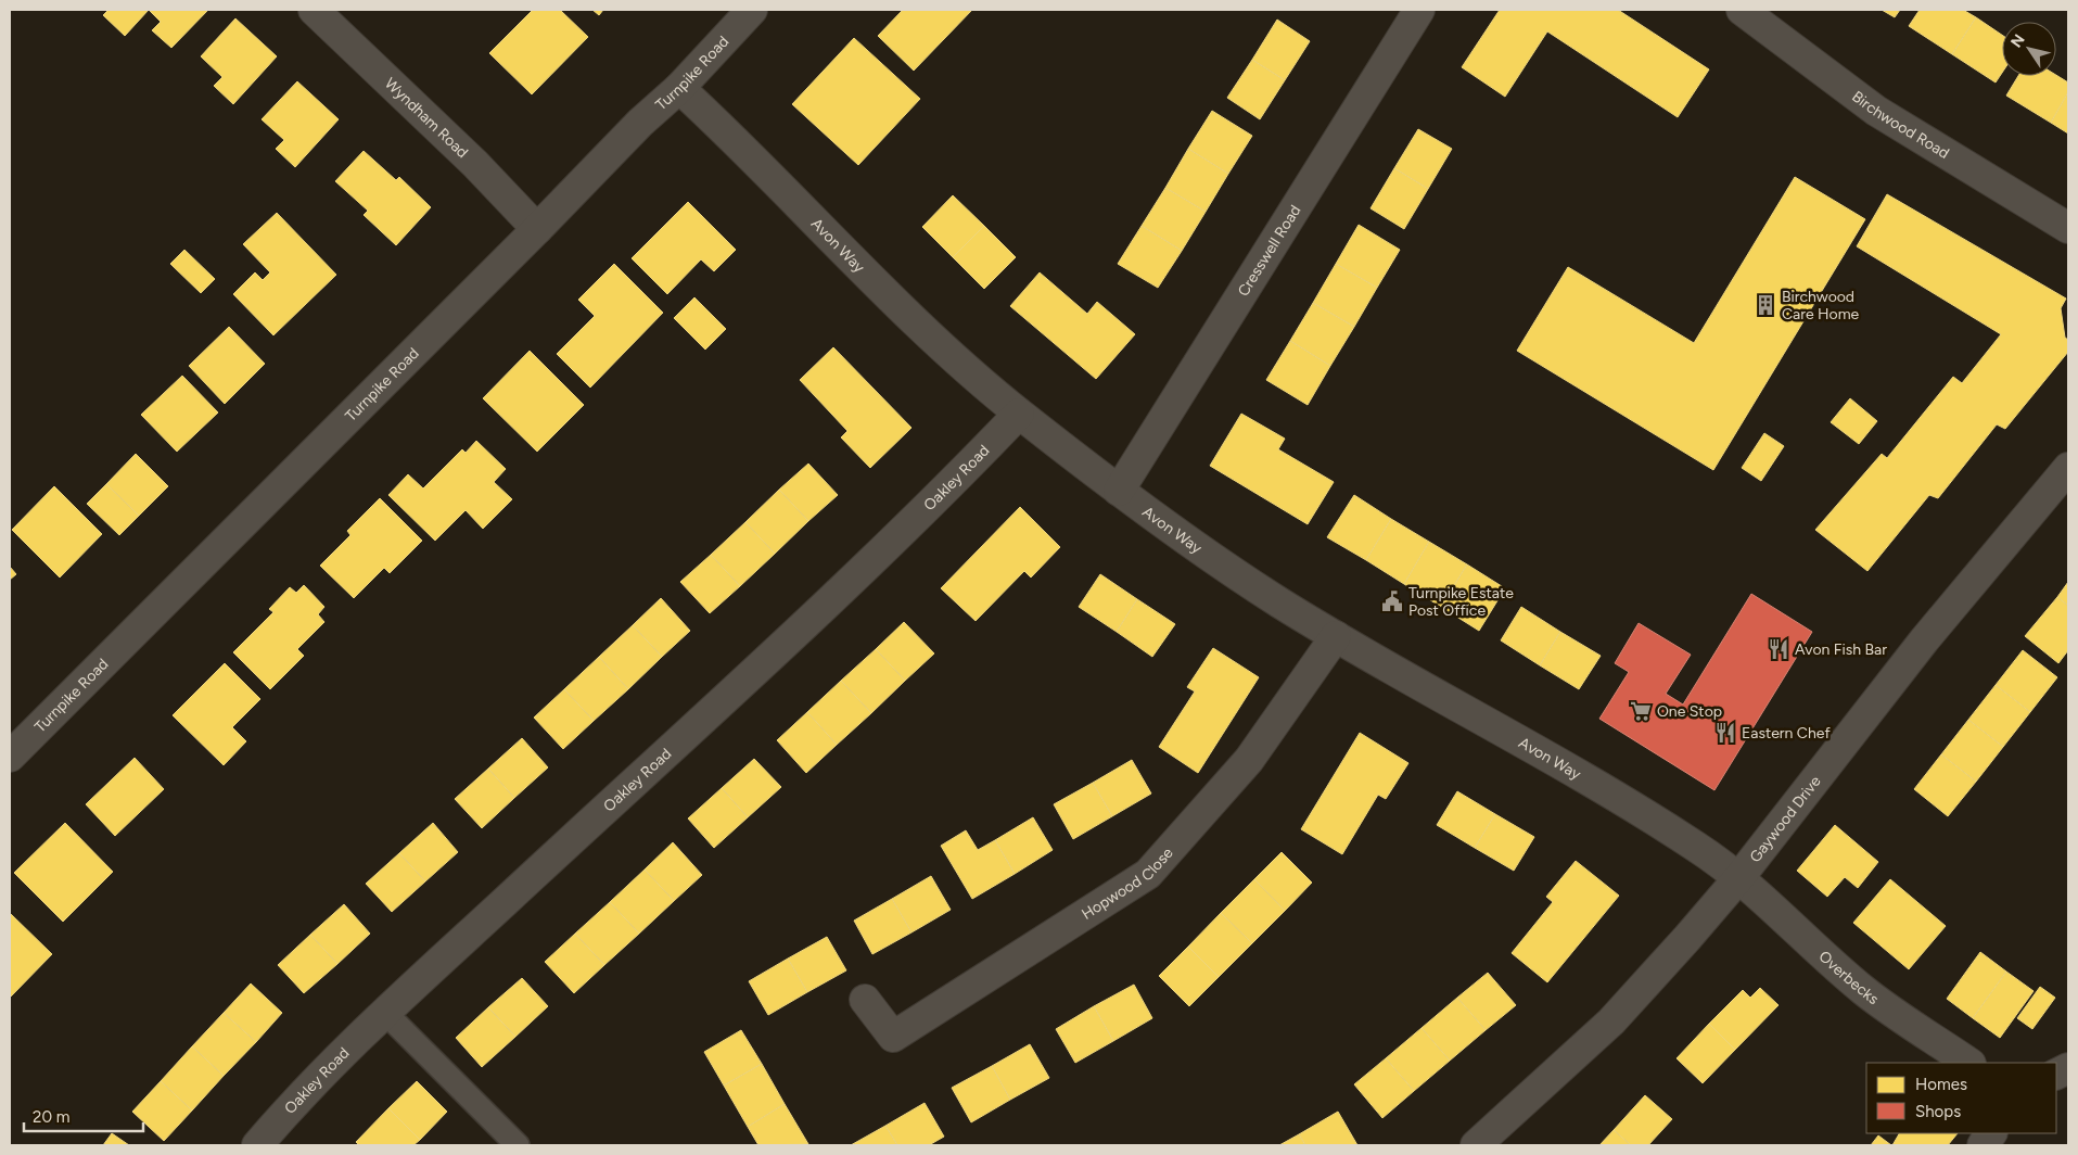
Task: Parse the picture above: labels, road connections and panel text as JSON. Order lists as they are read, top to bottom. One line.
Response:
{"streets":{"street":["Turnpike Road","Wyndham Road","Birchwood Road","Avon Way","Cresswell Road","Oakley Road","Gaywood Drive","Hopwood Close","Overbecks"]},"crossings":[["Turnpike Road","Wyndham Road"],["Turnpike Road","Avon Way"],["Avon Way","Cresswell Road"],["Avon Way","Oakley Road"],["Avon Way","Gaywood Drive"],["Avon Way","Hopwood Close"],["Avon Way","Overbecks"],["Gaywood Drive","Overbecks"]],"places":{"building":["Birchwood Care Home"],"public building":["Turnpike Estate Post Office"],"restaurant":["Avon Fish Bar","Eastern Chef"],"supermarket":["One Stop"]},"legend":["Homes","Shops"],"scale_bar":"20 m","north":"top left"}
